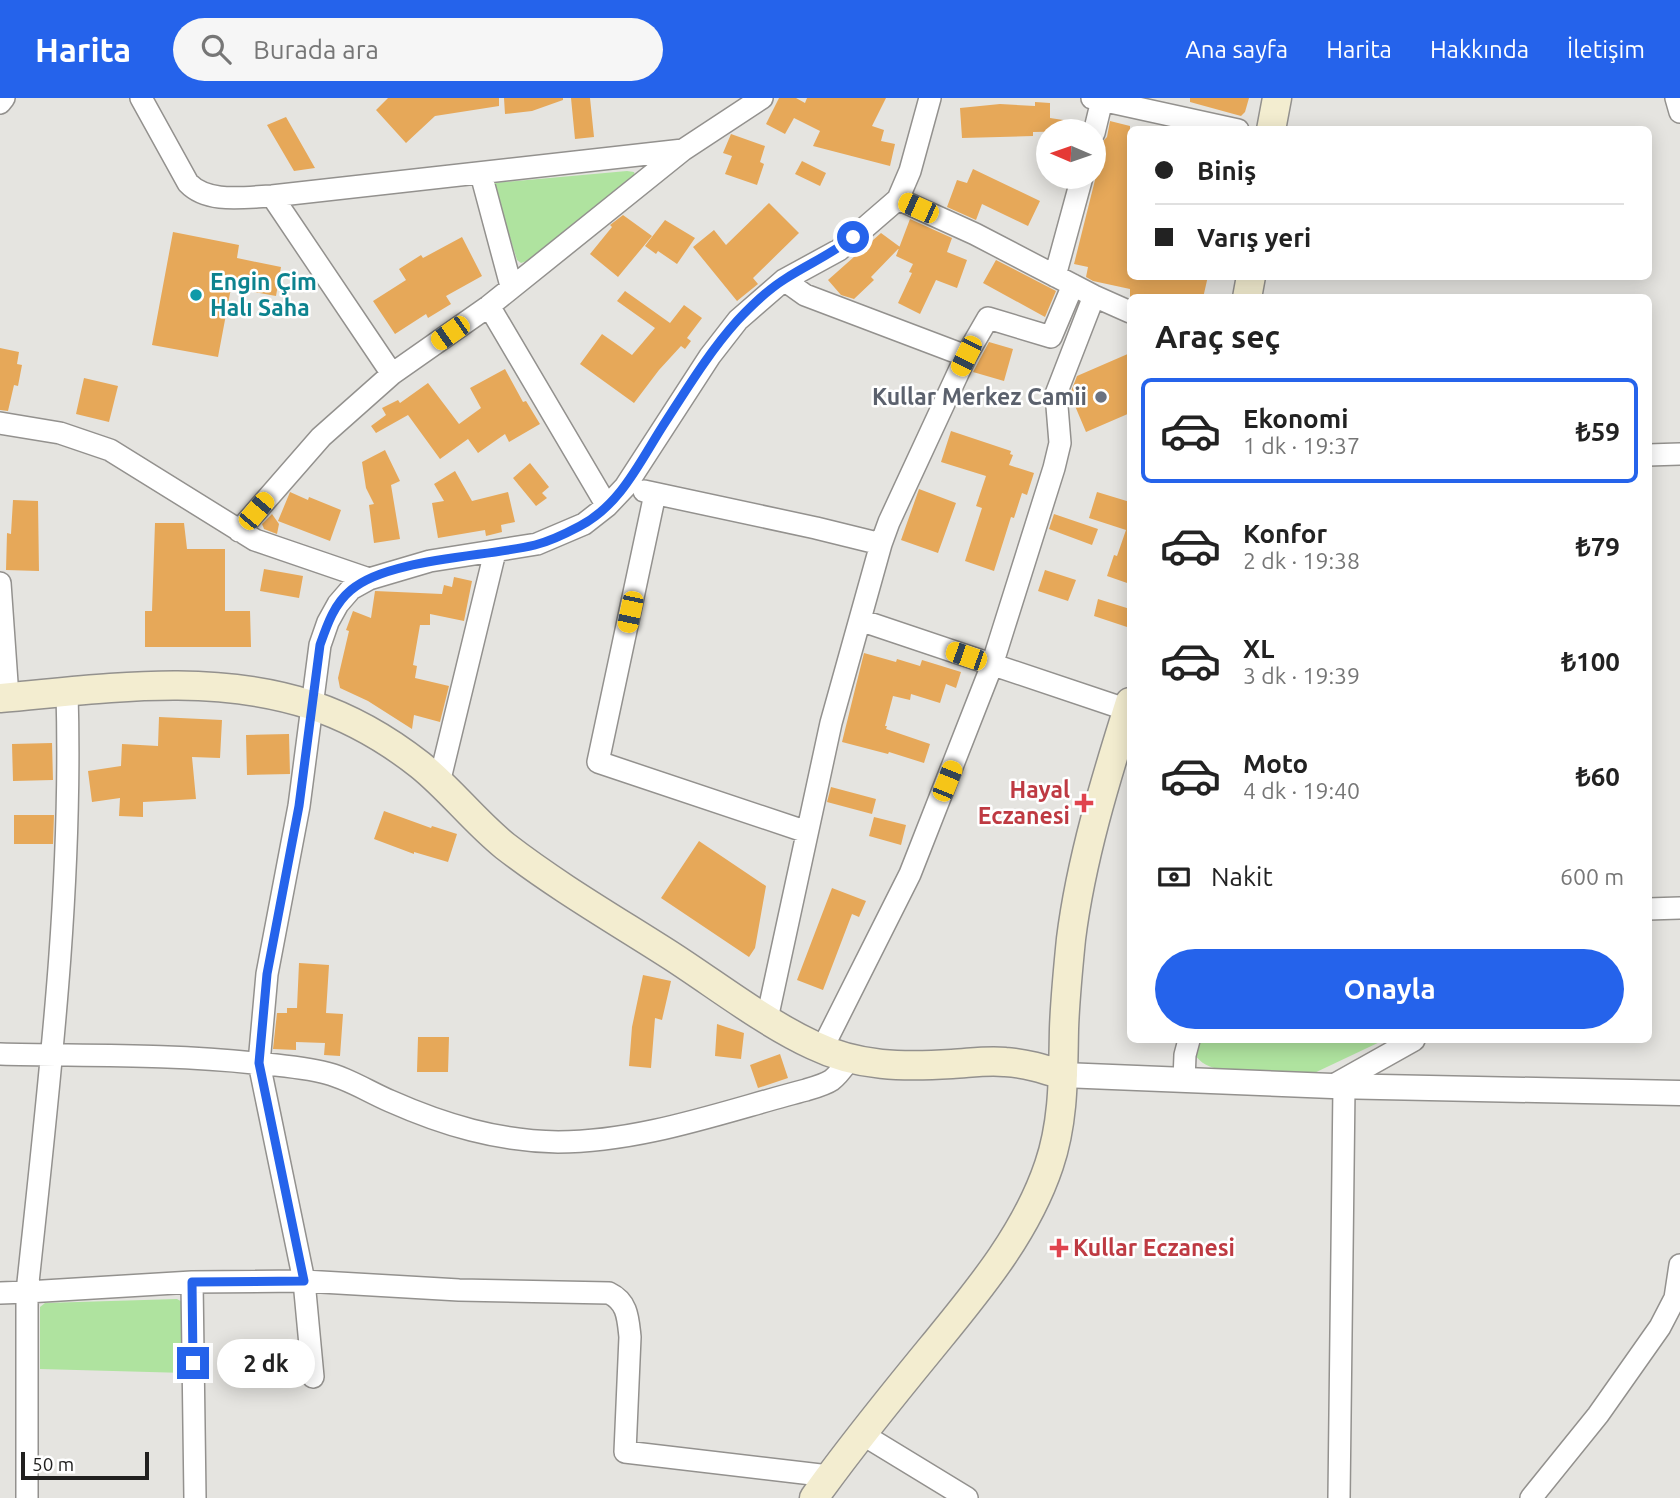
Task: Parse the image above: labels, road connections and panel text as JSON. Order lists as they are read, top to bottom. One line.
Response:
{"places":{"other":["Engin Çim Halı Saha","Kullar Merkez Camii"],"health":["Hayal Eczanesi","Kullar Eczanesi"]},"scale_bar":"50 m","north":"left","page":{"header":"Harita","search":"Burada ara","nav":["Ana sayfa","Harita","Hakkında","İletişim"],"banner":["Biniş","Varış yeri"],"heading":"Araç seç","list":[{"name":"Ekonomi","note":"1 dk · 19:37","value":"₺59"},{"name":"Konfor","note":"2 dk · 19:38","value":"₺79"},{"name":"XL","note":"3 dk · 19:39","value":"₺100"},{"name":"Moto","note":"4 dk · 19:40","value":"₺60"}],"pay":["Nakit","600 m"],"buttons":"Onayla","bubble":"2 dk","scale":"50 m"}}
